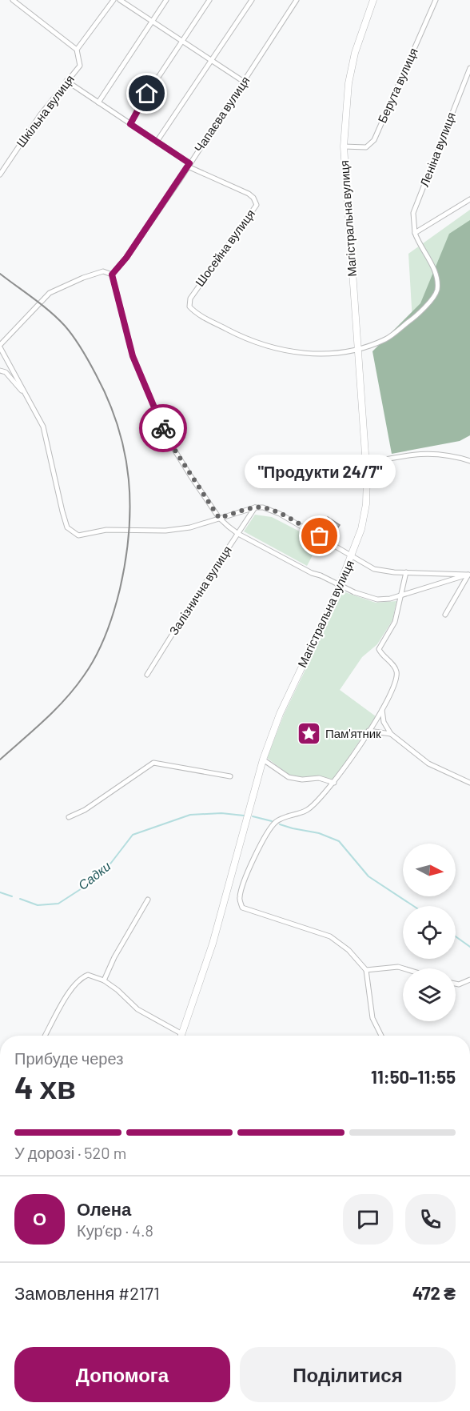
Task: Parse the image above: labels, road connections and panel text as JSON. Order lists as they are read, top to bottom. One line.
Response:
{"streets":{"main road":["Магістральна вулиця"],"street":["Берута вулиця","Шкільна вулиця","Чапаєва вулиця","Леніна вулиця","Шосейна вулиця","Залізнична вулиця"]},"crossings":[["Берута вулиця","Магістральна вулиця"],["Чапаєва вулиця","Шосейна вулиця"],["Магістральна вулиця","Шосейна вулиця"]],"water":["Садки"],"places":{"other":["\"Продукти 24/7\""],"place":["Пам'ятник"]},"north":"right","page":{"bubble":"\"Продукти 24/7\"","heading":["4 хв","Прибуде через","11:50–11:55"],"panel":["Олена","Кур’єр · 4.8","Замовлення #2171","472 ₴"],"bar":"У дорозі · 520 m","round":"О","buttons":["Допомога","Поділитися"]}}
